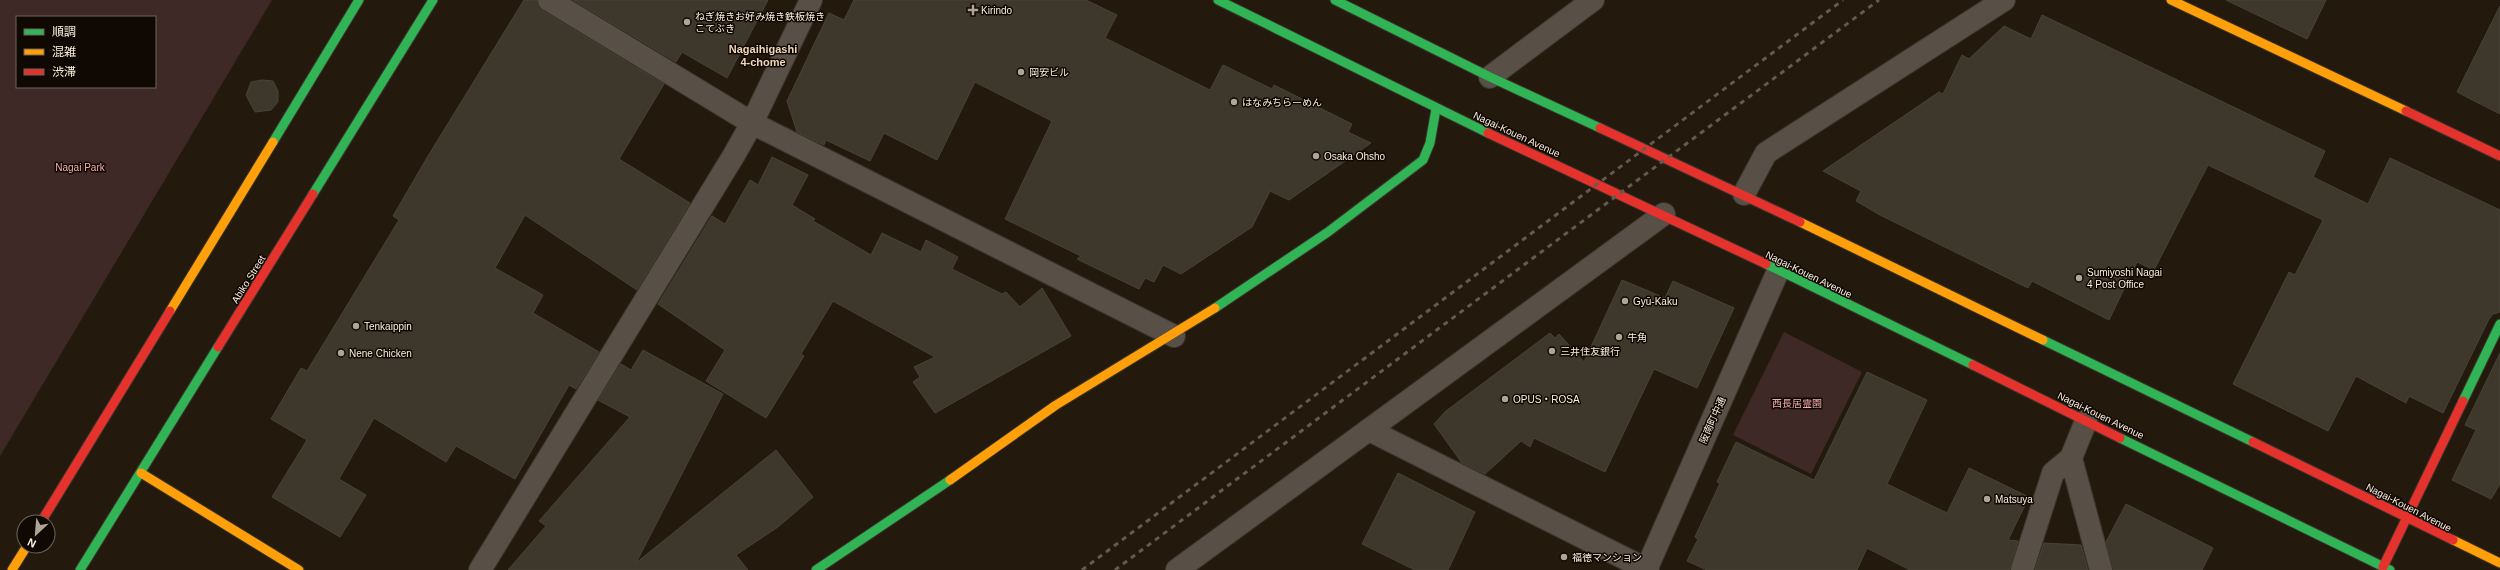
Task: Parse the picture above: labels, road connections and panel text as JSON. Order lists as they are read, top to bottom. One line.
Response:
{"streets":{"main road":["Nagai-Kouen Avenue","Abiko Street"],"street":["阪南町中通"]},"crossings":[["Nagai-Kouen Avenue","阪南町中通"]],"districts":["Nagaihigashi 4-chome"],"parks":["Nagai Park","西長居霊園"],"places":{"health":["Kirindo"],"other":["ねぎ焼きお好み焼き鉄板焼き こてぶき","岡安ビル","はなみちらーめん","Osaka Ohsho","Sumiyoshi Nagai 4 Post Office","Gyū-Kaku","Tenkaippin","牛角","三井住友銀行","Nene Chicken","OPUS・ROSA","Matsuya","福徳マンション"]},"legend":["順調","混雑","渋滞"],"north":"bottom left"}
